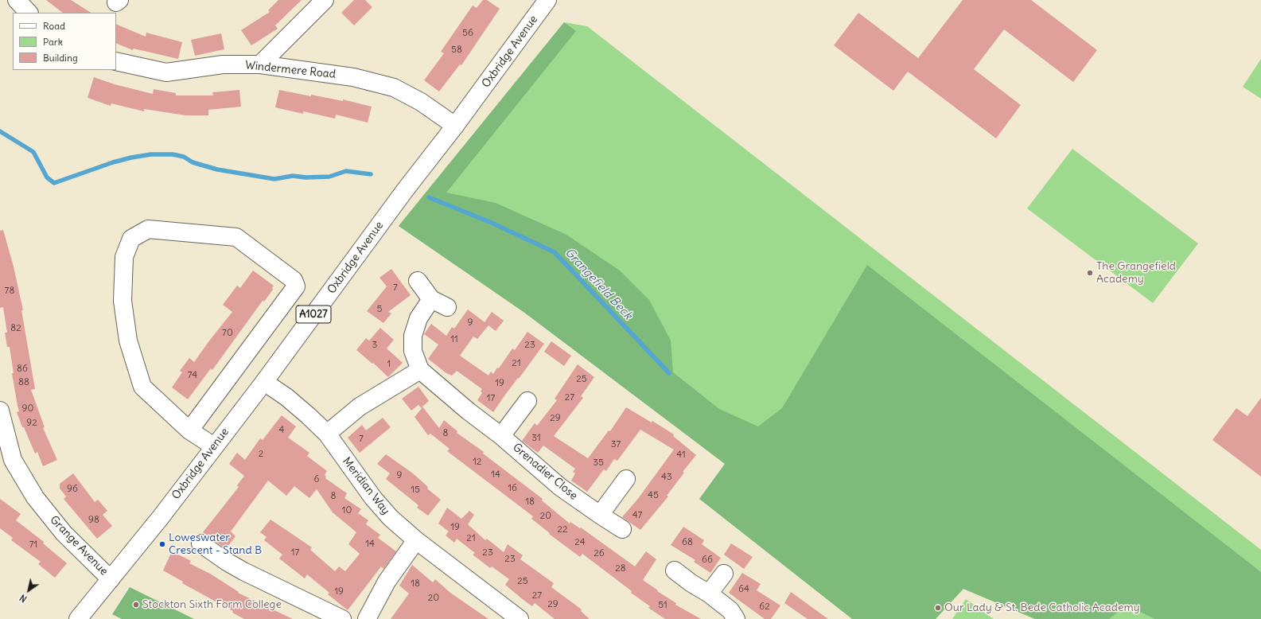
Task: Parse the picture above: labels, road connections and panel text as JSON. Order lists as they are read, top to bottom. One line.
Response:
{"streets":{"street":["Oxbridge Avenue","Windermere Road","A1027","Grenadier Close","Meridian Way","Grange Avenue"]},"crossings":[["Oxbridge Avenue","Windermere Road"],["Oxbridge Avenue","Meridian Way"],["Oxbridge Avenue","Grange Avenue"]],"water":["Grangefield Beck"],"places":["The Grangefield Academy","Loweswater Crescent - Stand B","Stockton Sixth Form College","Our Lady & St. Bede Catholic Academy"],"house_numbers":["56","58","7","78","5","9","82","70","11","3","23","21","1","86","74","25","88","19","27","17","90","29","92","4","8","31","7","37","2","41","12","35","14","9","43","6","16","96","15","45","8","18","10","47","20","98","19","22","21","24","68","14","71","17","23","26","23","66","28","25","18","64","19","27","20","29","51","62"],"legend":["Road","Park","Building"],"north":"bottom left"}
